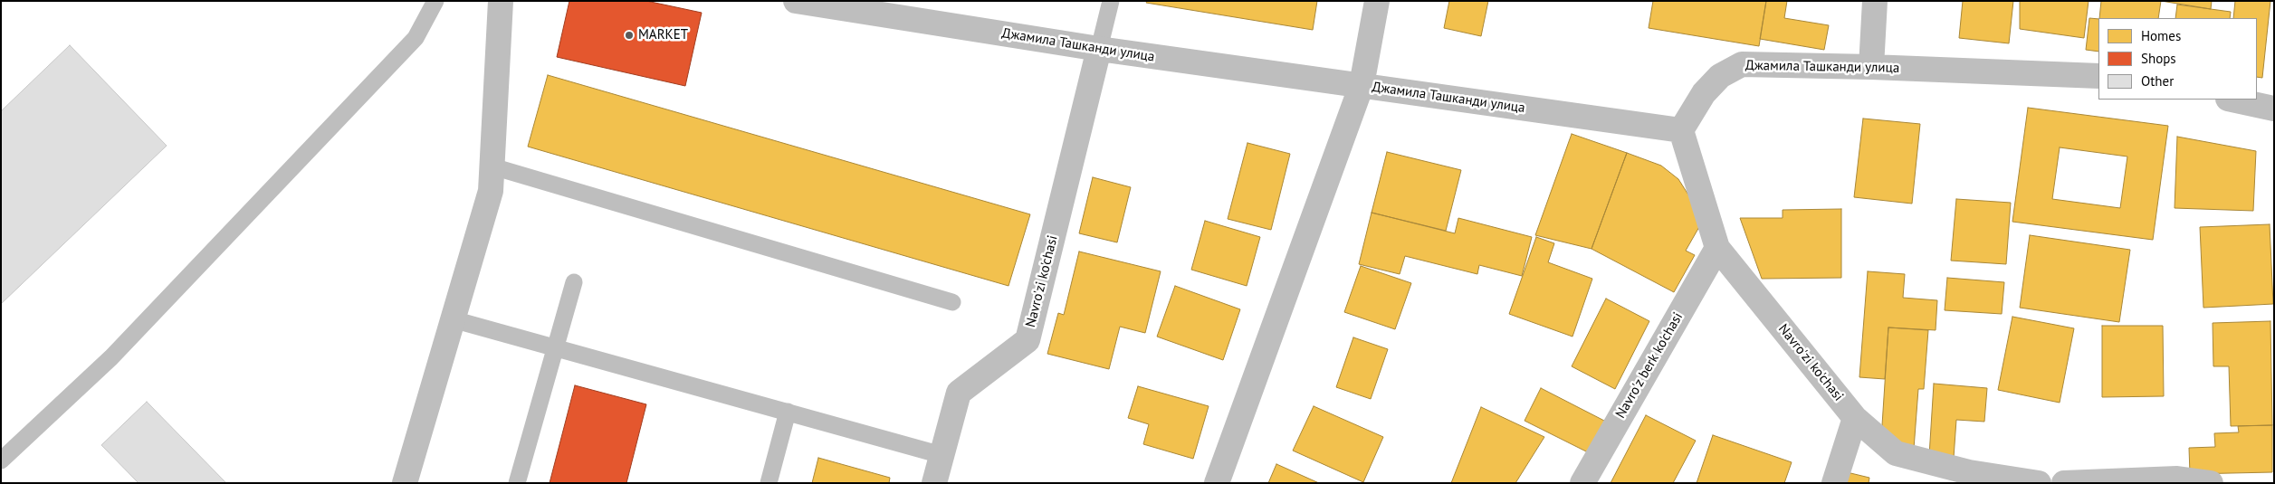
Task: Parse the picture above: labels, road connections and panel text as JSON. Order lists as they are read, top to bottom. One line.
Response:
{"streets":{"street":["Джамила Ташканди улица","Navro'zi ko'chasi","Navro'z berk ko'chasi"]},"crossings":[["Джамила Ташканди улица","Navro'zi ko'chasi"],["Navro'zi ko'chasi","Navro'z berk ko'chasi"]],"places":["MARKET"],"legend":["Homes","Shops","Other"]}
